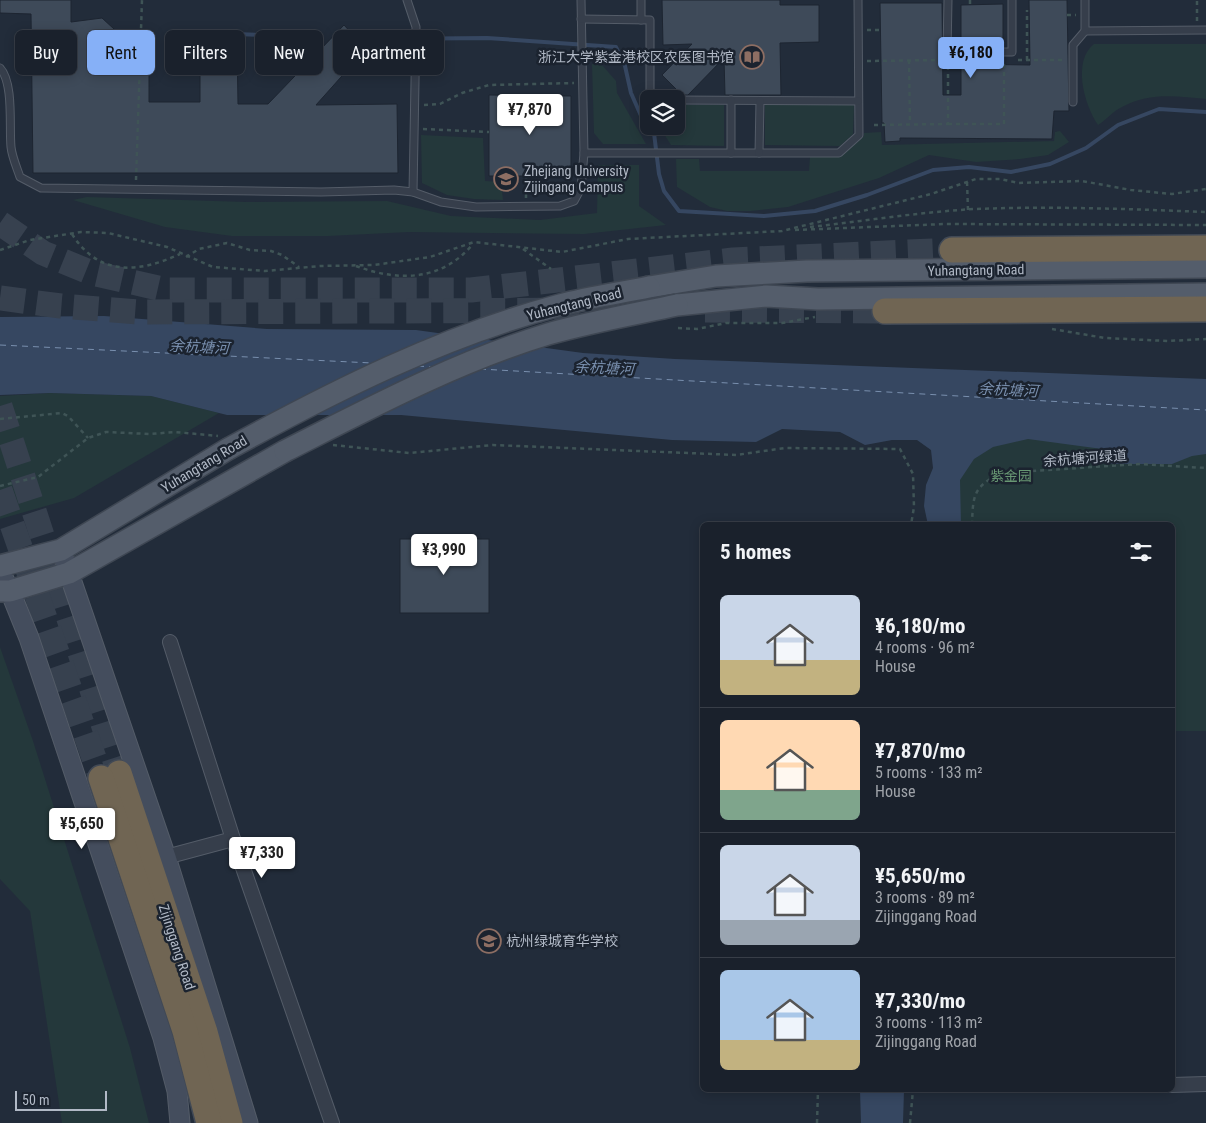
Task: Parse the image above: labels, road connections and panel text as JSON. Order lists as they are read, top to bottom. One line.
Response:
{"streets":{"highway":["Zijinggang Road"],"main road":["Yuhangtang Road"],"path":["余杭塘河绿道"]},"water":["余杭塘河"],"parks":["紫金园"],"places":{"library":["浙江大学紫金港校区农医图书馆"],"school or university":["Zhejiang University Zijingang Campus","杭州绿城育华学校"]},"scale_bar":"50 m","page":{"chip":["Buy","Rent","Filters","New","Apartment"],"price":["¥6,180","¥7,870","¥3,990","¥5,650","¥7,330"],"heading":"5 homes","list":[{"name":"¥6,180/mo","note":"4 rooms · 96 m² · House"},{"name":"¥7,870/mo","note":"5 rooms · 133 m² · House"},{"name":"¥5,650/mo","note":"3 rooms · 89 m² · Zijinggang Road"},{"name":"¥7,330/mo","note":"3 rooms · 113 m² · Zijinggang Road"}],"scale":"50 m"}}
